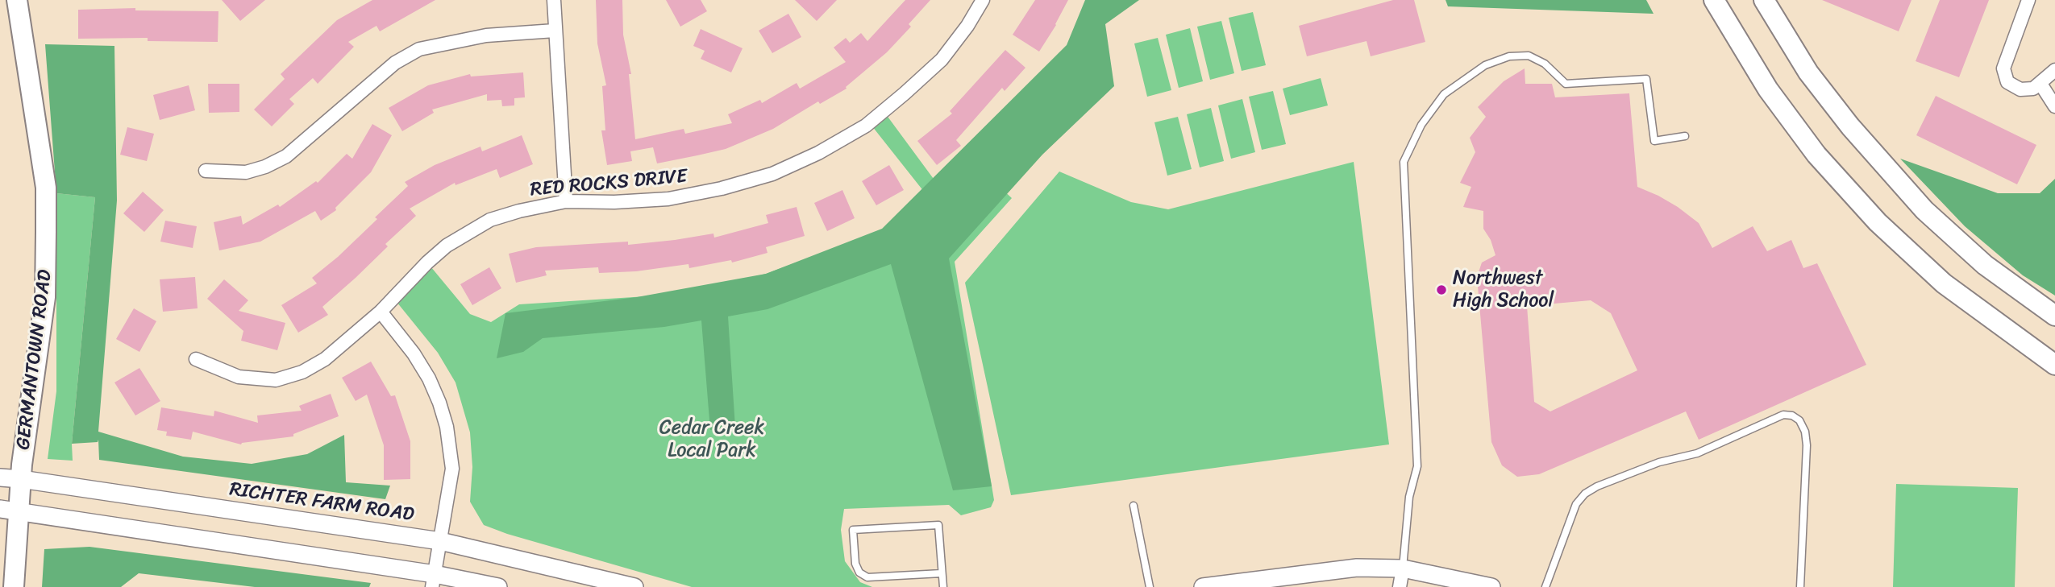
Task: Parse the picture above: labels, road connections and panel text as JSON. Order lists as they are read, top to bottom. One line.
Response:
{"streets":{"main road":["GERMANTOWN ROAD","RICHTER FARM ROAD"],"street":["RED ROCKS DRIVE"]},"crossings":[["GERMANTOWN ROAD","RICHTER FARM ROAD"]],"parks":["Cedar Creek Local Park"],"places":["Northwest High School"]}
